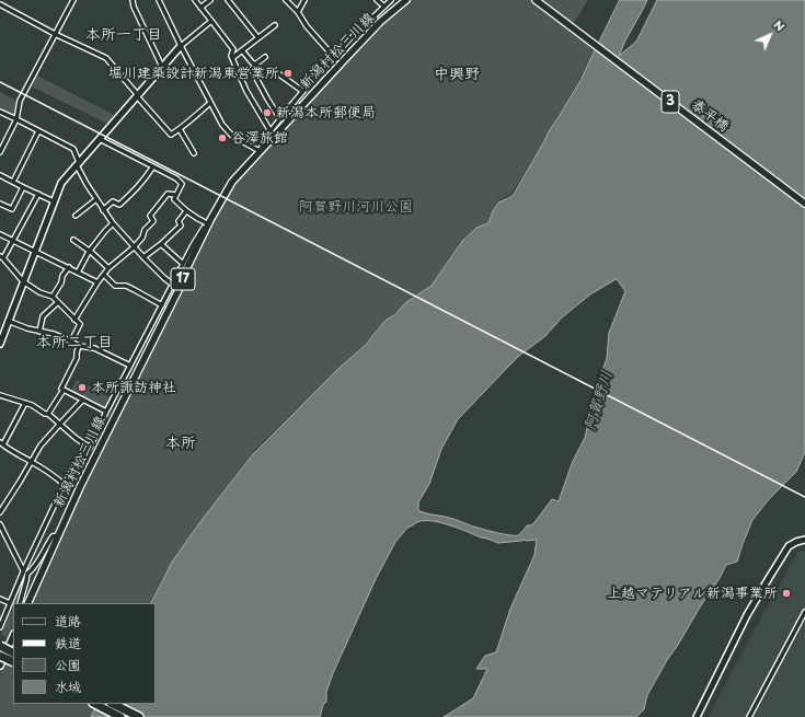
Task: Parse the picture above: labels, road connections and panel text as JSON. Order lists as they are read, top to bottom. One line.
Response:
{"streets":{"main road":["新潟村松三川線","3","泰平橋","17"]},"districts":["本所一丁目","中興野","本所二丁目","本所"],"water":["阿賀野川"],"parks":["阿賀野川河川公園"],"places":["堀川建築設計新潟東営業所","新潟本所郵便局","谷澤旅館","本所諏訪神社","上越マテリアル新潟事業所"],"legend":["道路","鉄道","公園","水域"],"north":"top right"}
